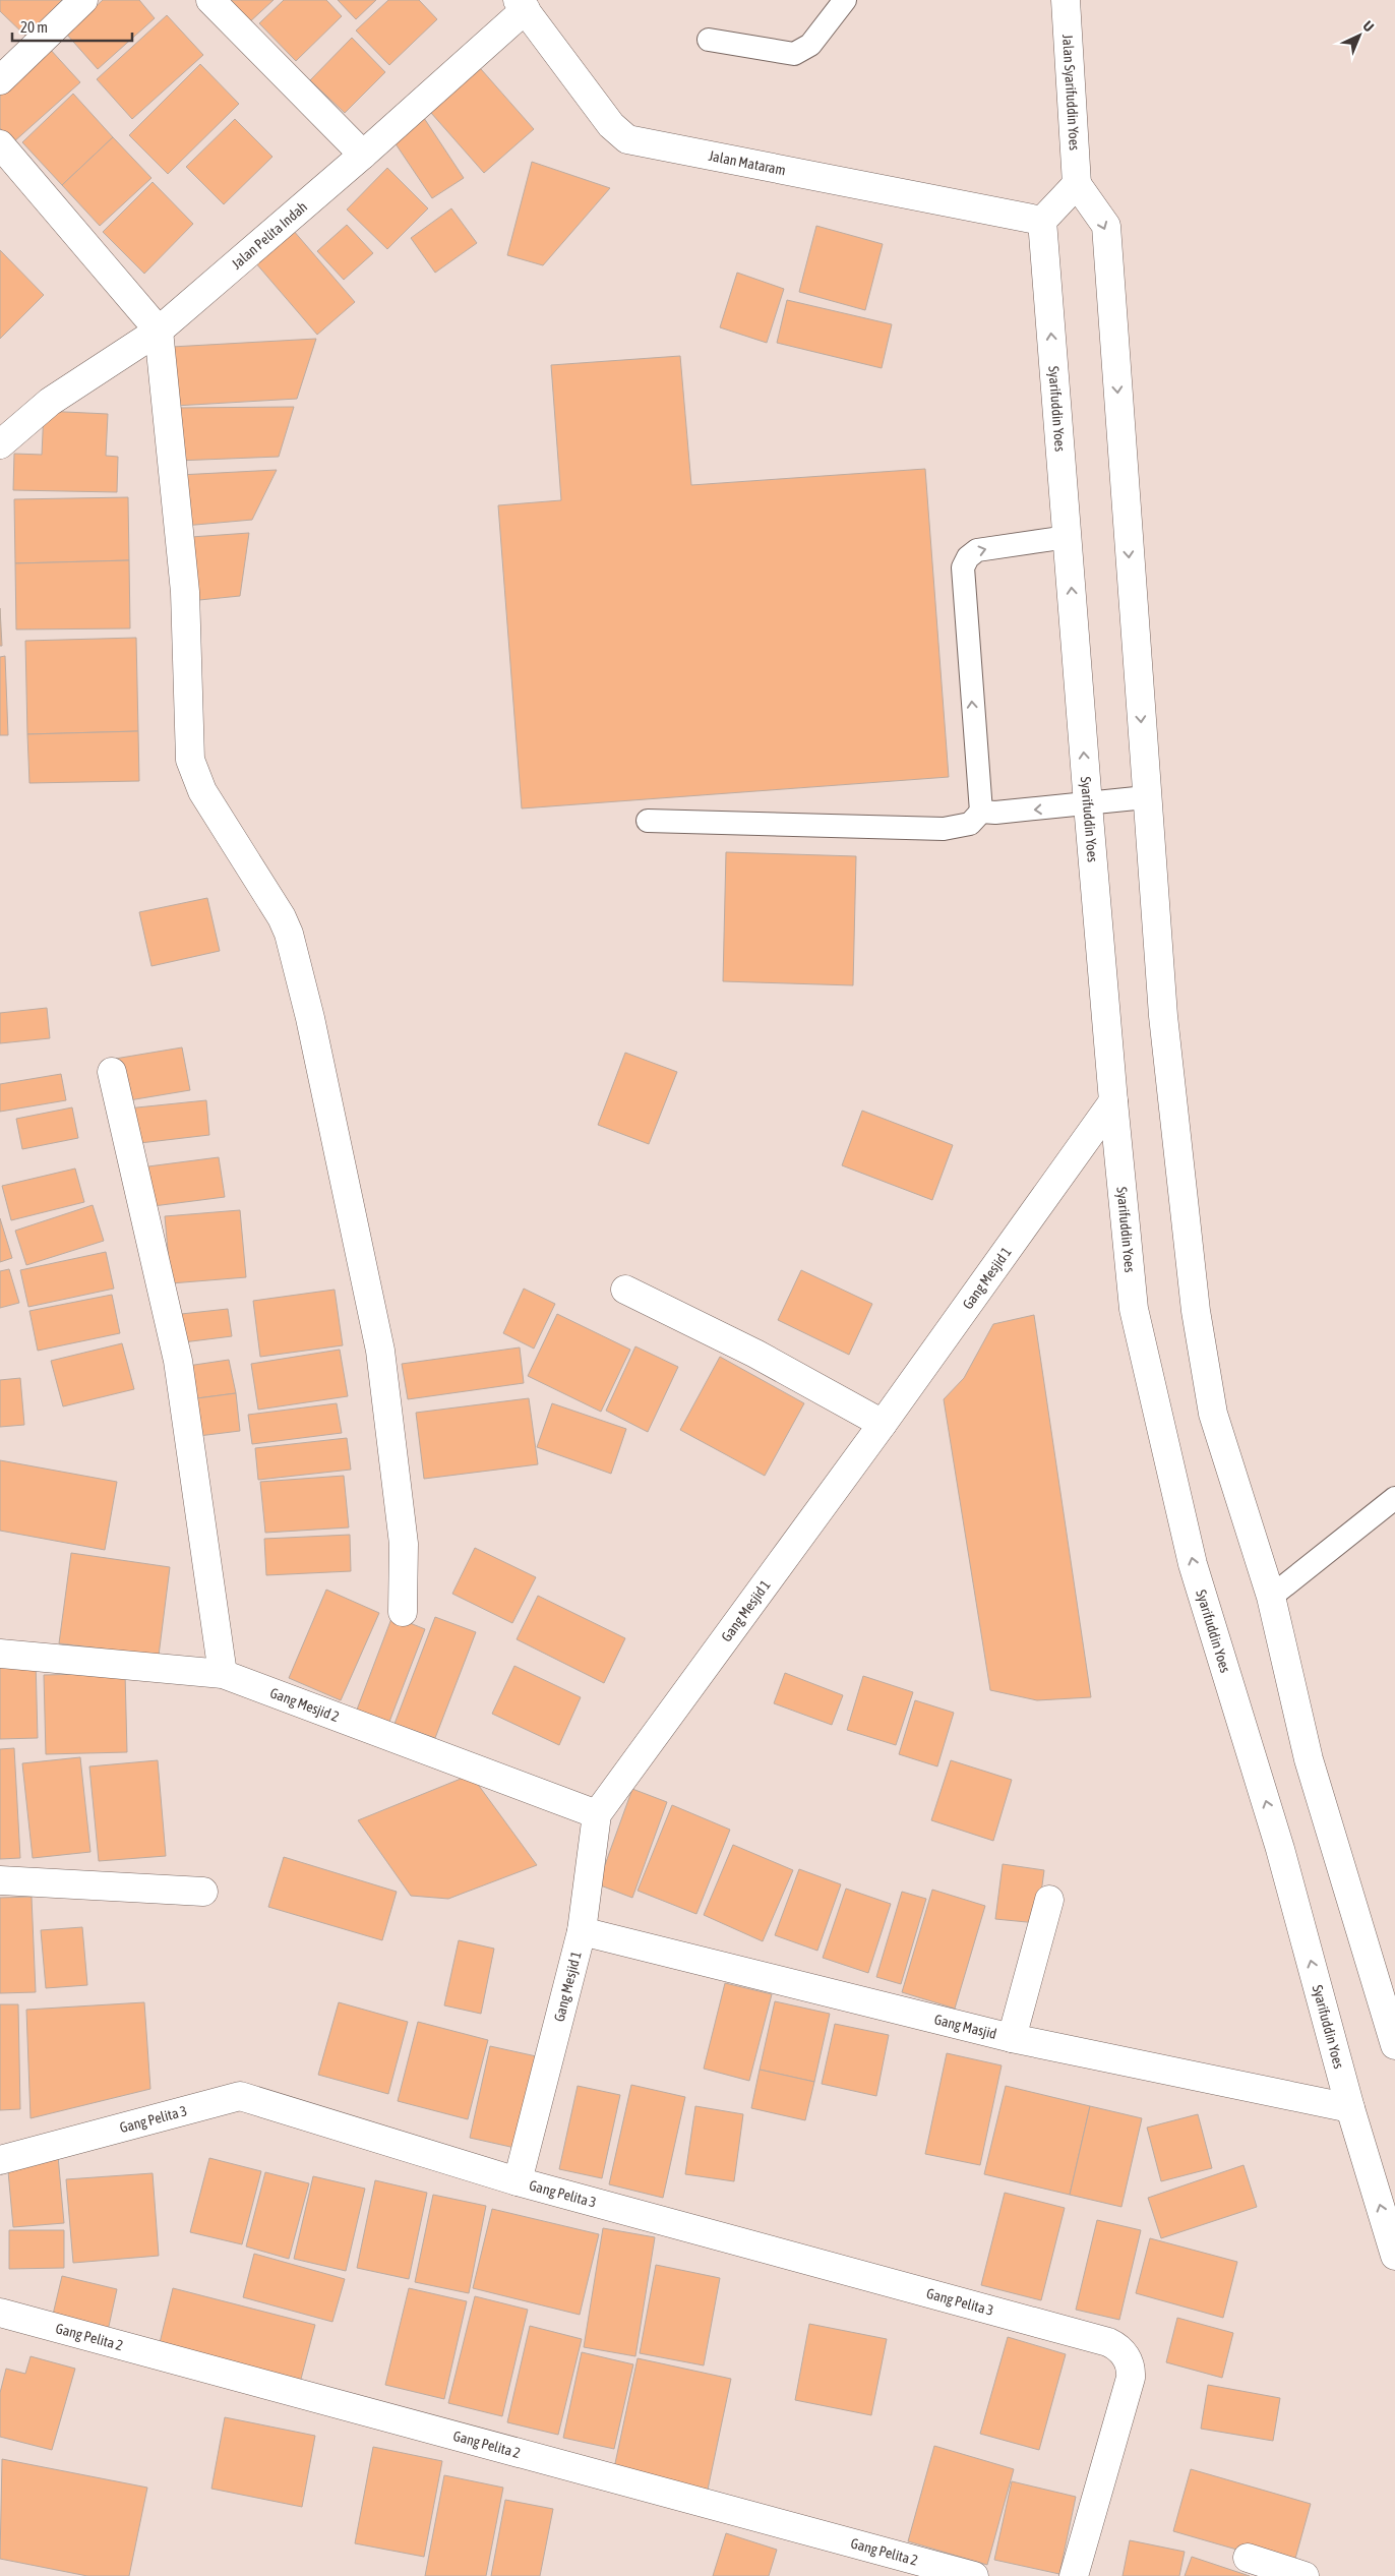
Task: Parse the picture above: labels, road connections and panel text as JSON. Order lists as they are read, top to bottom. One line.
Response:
{"streets":{"main road":["Jalan Syarifuddin Yoes","Jalan Mataram","Jalan Pelita Indah","Syarifuddin Yoes","Gang Mesjid 1","Gang Mesjid 2","Gang Masjid","Gang Pelita 3","Gang Pelita 2"]},"crossings":[["Jalan Mataram","Jalan Pelita Indah"],["Jalan Mataram","Syarifuddin Yoes"],["Syarifuddin Yoes","Gang Mesjid 1"],["Syarifuddin Yoes","Gang Masjid"],["Gang Mesjid 1","Gang Mesjid 2"],["Gang Mesjid 1","Gang Masjid"],["Gang Mesjid 1","Gang Pelita 3"]],"scale_bar":"20 m","north":"top right"}
